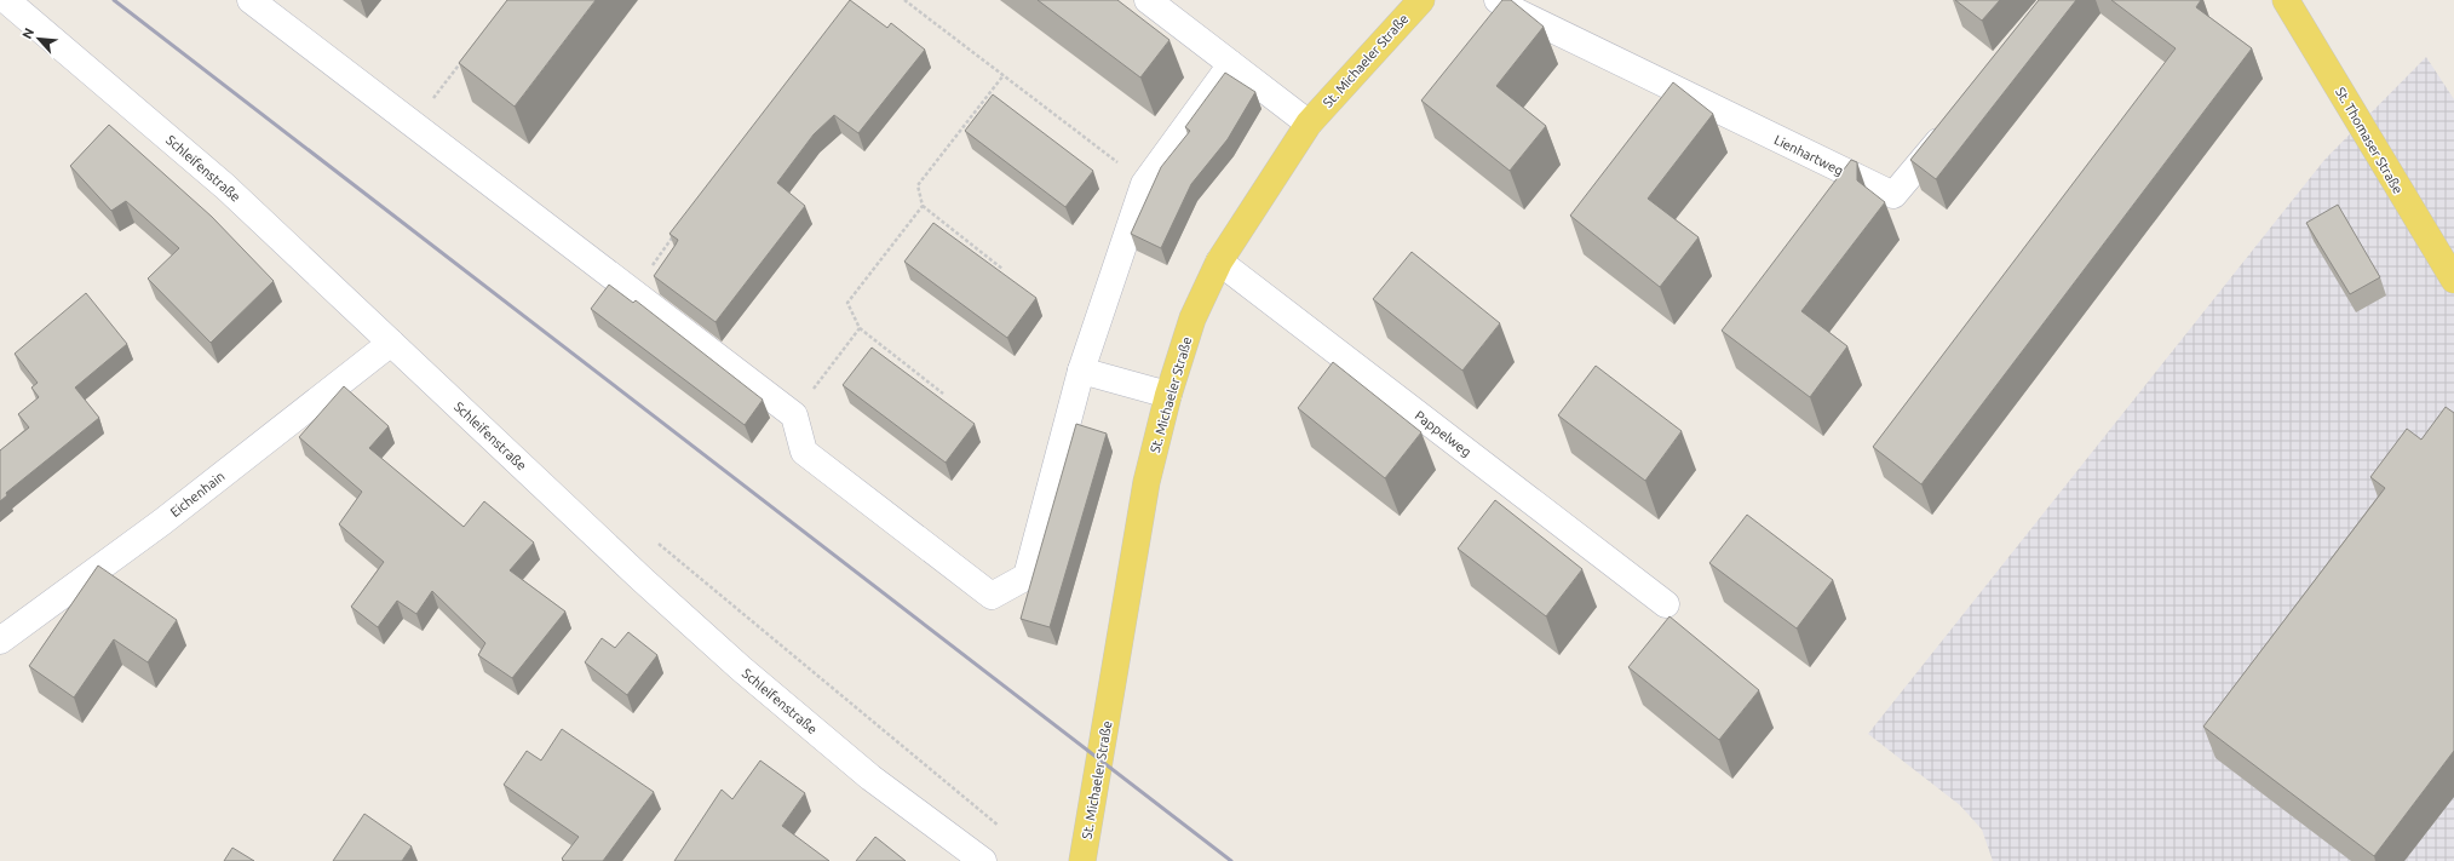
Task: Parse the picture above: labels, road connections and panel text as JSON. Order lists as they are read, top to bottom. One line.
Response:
{"streets":{"main road":["St. Michaeler Straße","St. Thomaser Straße"],"street":["Lienhartweg","Schleifenstraße","Pappelweg","Eichenhain"]},"crossings":[["St. Michaeler Straße","Pappelweg"],["Schleifenstraße","Eichenhain"]],"north":"top left"}
